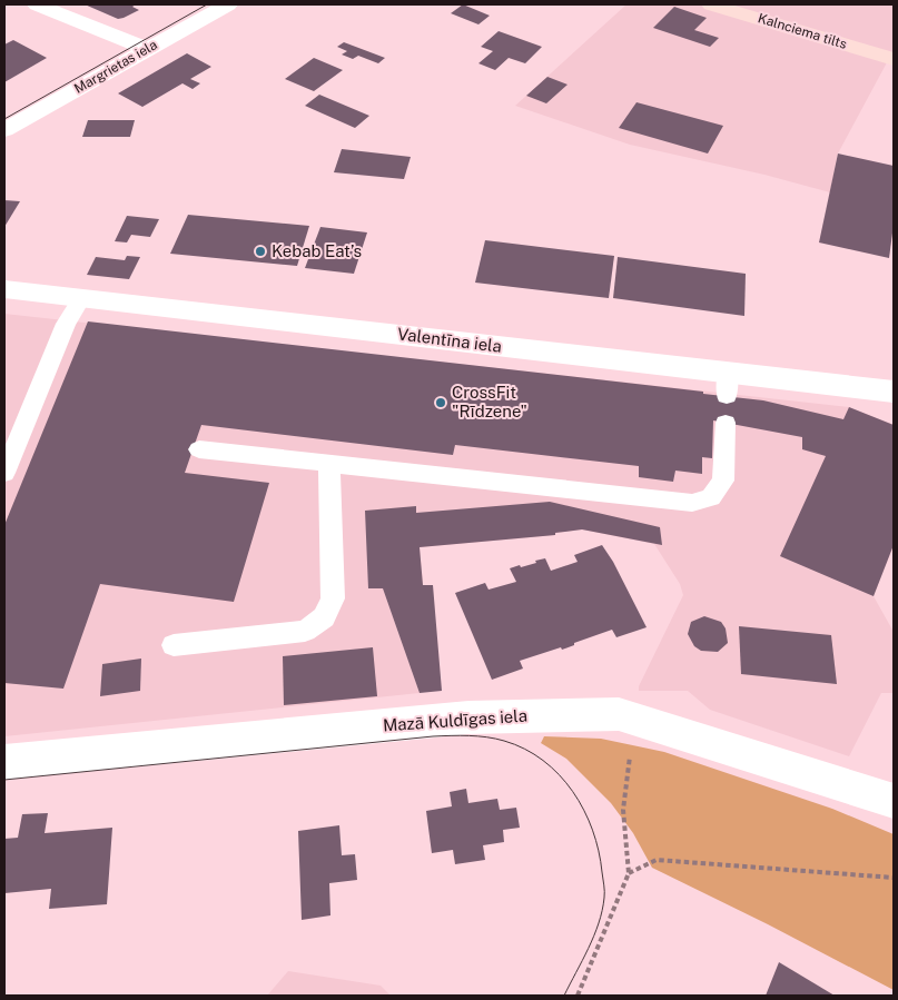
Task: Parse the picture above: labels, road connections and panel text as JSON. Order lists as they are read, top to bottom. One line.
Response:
{"streets":{"main road":["Kalnciema tilts"],"street":["Margrietas iela","Valentīna iela","Mazā Kuldīgas iela"]},"places":["Kebab Eat’s","CrossFit \"Rīdzene\""]}
